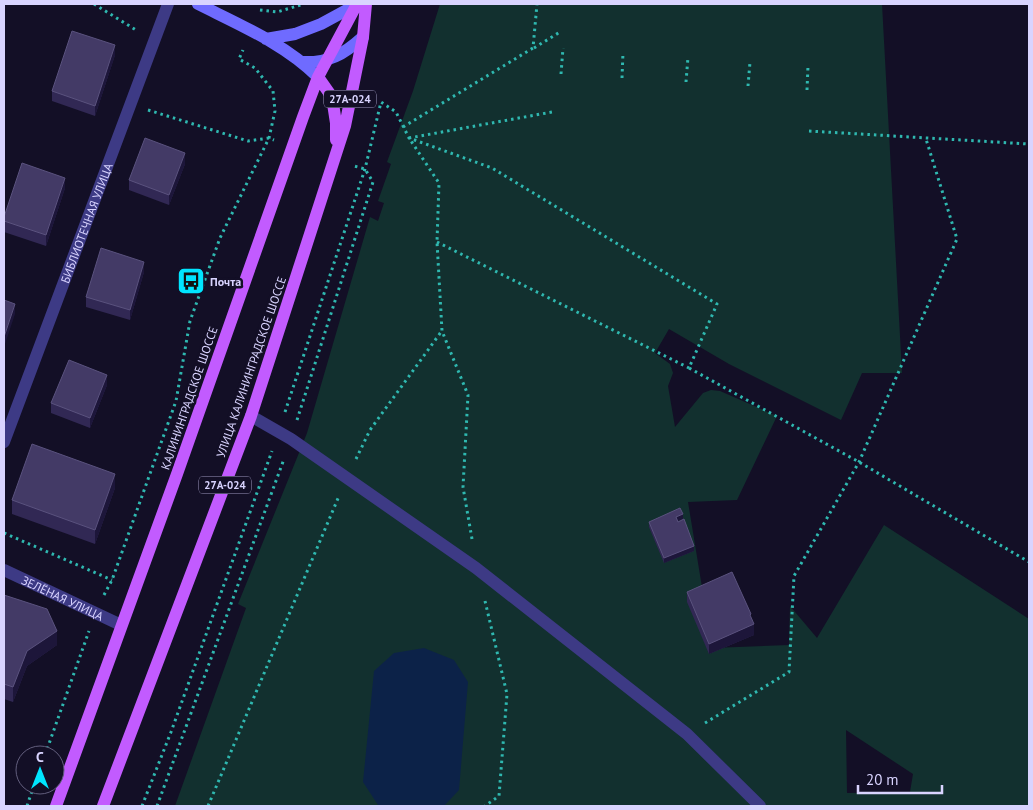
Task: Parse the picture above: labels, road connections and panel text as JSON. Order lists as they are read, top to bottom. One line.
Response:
{"streets":{"main road":["27А-024","УЛИЦА КАЛИНИНГРАДСКОЕ ШОССЕ","КАЛИНИНГРАДСКОЕ ШОССЕ"],"street":["БИБЛИОТЕЧНАЯ УЛИЦА","ЗЕЛЁНАЯ УЛИЦА"]},"crossings":[["УЛИЦА КАЛИНИНГРАДСКОЕ ШОССЕ","КАЛИНИНГРАДСКОЕ ШОССЕ"],["КАЛИНИНГРАДСКОЕ ШОССЕ","ЗЕЛЁНАЯ УЛИЦА"]],"places":{"bus stop":["Почта"]},"scale_bar":"20 m","north":"top"}
